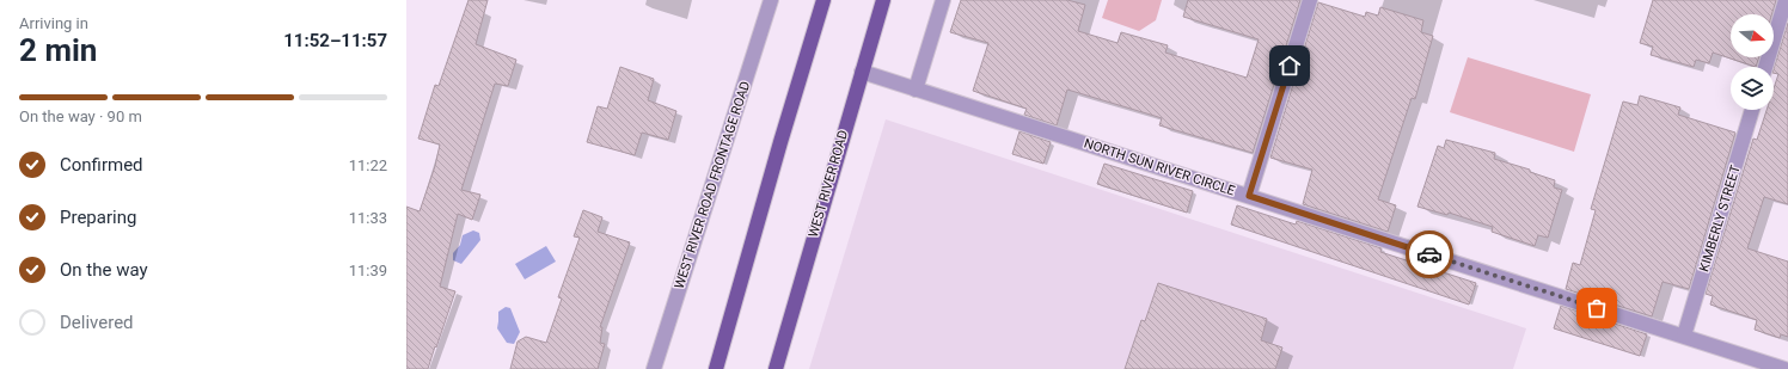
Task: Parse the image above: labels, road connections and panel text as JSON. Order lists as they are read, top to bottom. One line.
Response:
{"streets":{"main road":["WEST RIVER ROAD"],"street":["NORTH SUN RIVER CIRCLE","WEST RIVER ROAD FRONTAGE ROAD","KIMBERLY STREET"]},"crossings":[["NORTH SUN RIVER CIRCLE","WEST RIVER ROAD"],["NORTH SUN RIVER CIRCLE","KIMBERLY STREET"]],"north":"right","page":{"heading":["2 min","Arriving in","11:52–11:57"],"bar":"On the way · 90 m","list":[["Confirmed","11:22"],["Preparing","11:33"],["On the way","11:39"],"Delivered"]}}
